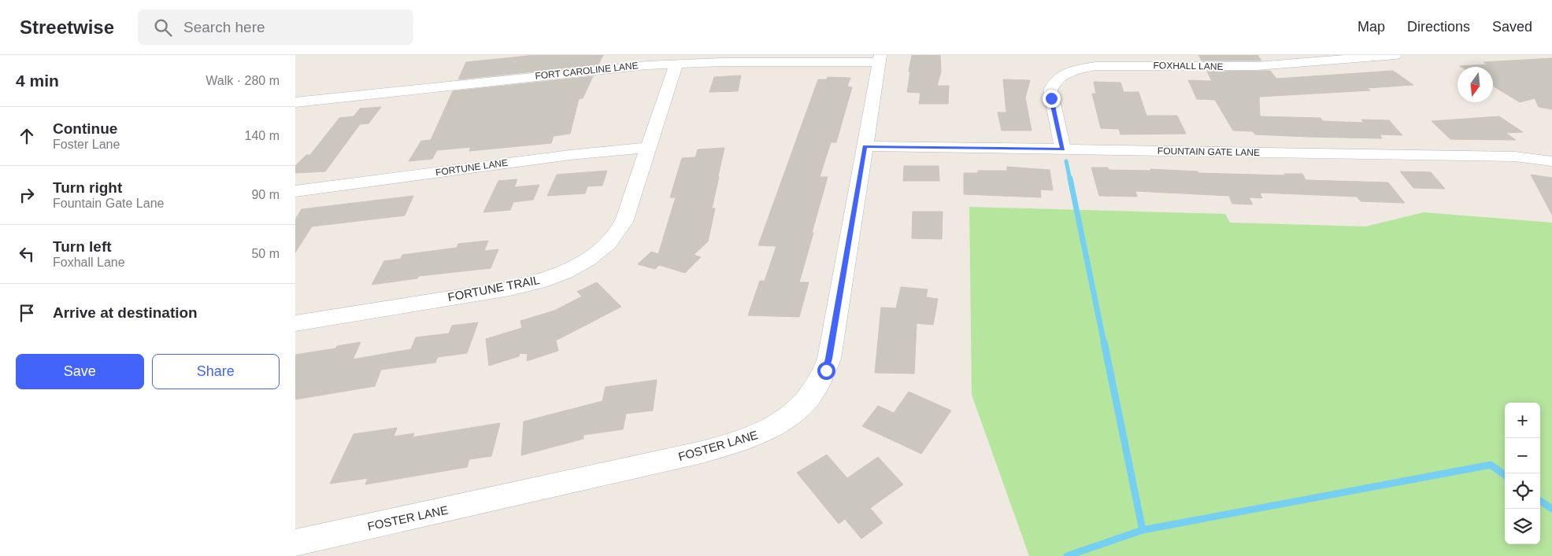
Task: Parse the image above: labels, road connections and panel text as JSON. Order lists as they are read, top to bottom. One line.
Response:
{"streets":{"street":["FOXHALL LANE","FORT CAROLINE LANE","FOUNTAIN GATE LANE","FORTUNE LANE","FORTUNE TRAIL","FOSTER LANE"]},"crossings":[["FOXHALL LANE","FOUNTAIN GATE LANE"],["FORT CAROLINE LANE","FORTUNE TRAIL"],["FORT CAROLINE LANE","FOSTER LANE"],["FOUNTAIN GATE LANE","FOSTER LANE"],["FORTUNE LANE","FORTUNE TRAIL"]],"north":"bottom","page":{"header":"Streetwise","search":"Search here","nav":["Map","Directions","Saved"],"heading":["4 min","Walk · 280 m"],"list":[["Continue","Foster Lane","140 m"],["Turn right","Fountain Gate Lane","90 m"],["Turn left","Foxhall Lane","50 m"],"Arrive at destination"],"buttons":["Save","Share"],"map_buttons":["+","−"]}}
